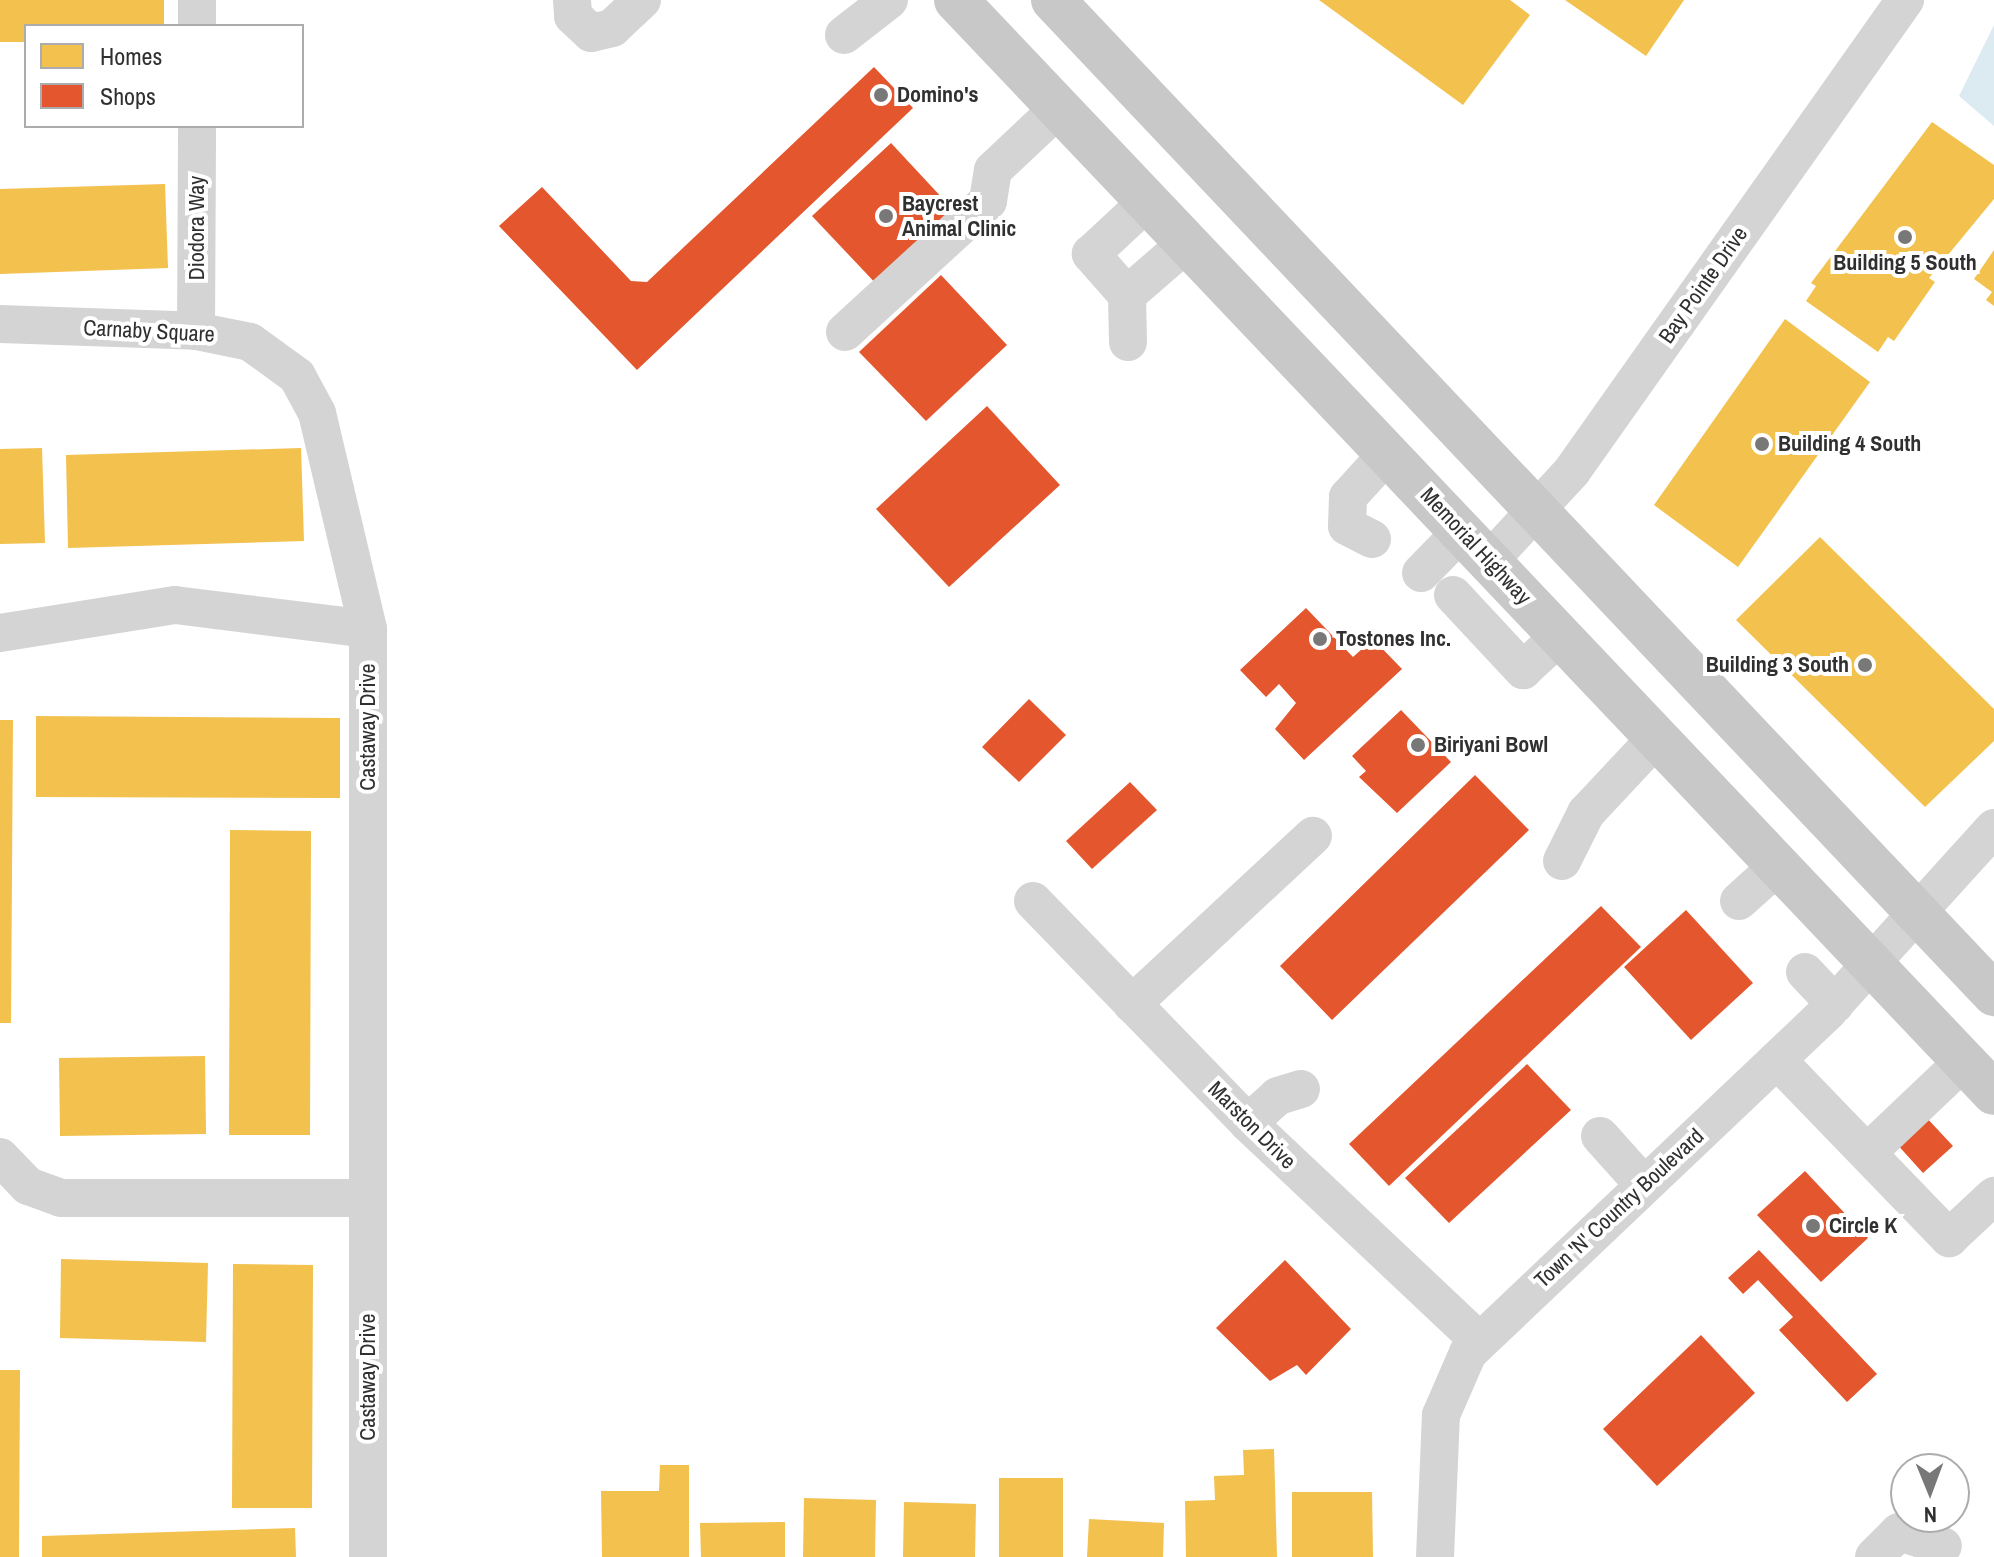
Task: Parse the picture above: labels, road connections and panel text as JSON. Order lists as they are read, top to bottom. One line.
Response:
{"streets":{"main road":["Memorial Highway"],"street":["Diodora Way","Bay Pointe Drive","Carnaby Square","Castaway Drive","Marston Drive","Town 'N' Country Boulevard"]},"crossings":[["Diodora Way","Carnaby Square"],["Bay Pointe Drive","Memorial Highway"],["Carnaby Square","Castaway Drive"],["Memorial Highway","Town 'N' Country Boulevard"],["Marston Drive","Town 'N' Country Boulevard"]],"places":["Domino's","Baycrest Animal Clinic","Building 5 South","Building 4 South","Tostones Inc.","Building 3 South","Biriyani Bowl","Circle K"],"legend":["Homes","Shops"],"north":"bottom"}
